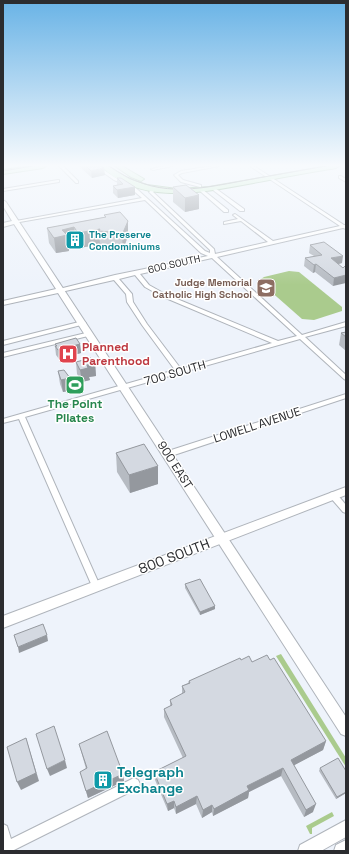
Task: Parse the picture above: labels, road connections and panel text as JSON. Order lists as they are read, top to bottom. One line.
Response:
{"streets":{"main road":["800 SOUTH"],"street":["600 SOUTH","700 SOUTH","LOWELL AVENUE","900 EAST"]},"crossings":[["600 SOUTH","900 EAST"],["700 SOUTH","900 EAST"],["LOWELL AVENUE","900 EAST"],["900 EAST","800 SOUTH"]],"places":{"building":["The Preserve Condominiums","Telegraph Exchange"],"school or university":["Judge Memorial Catholic High School"],"hospital":["Planned Parenthood"],"sports":["The Point Pilates"]}}
